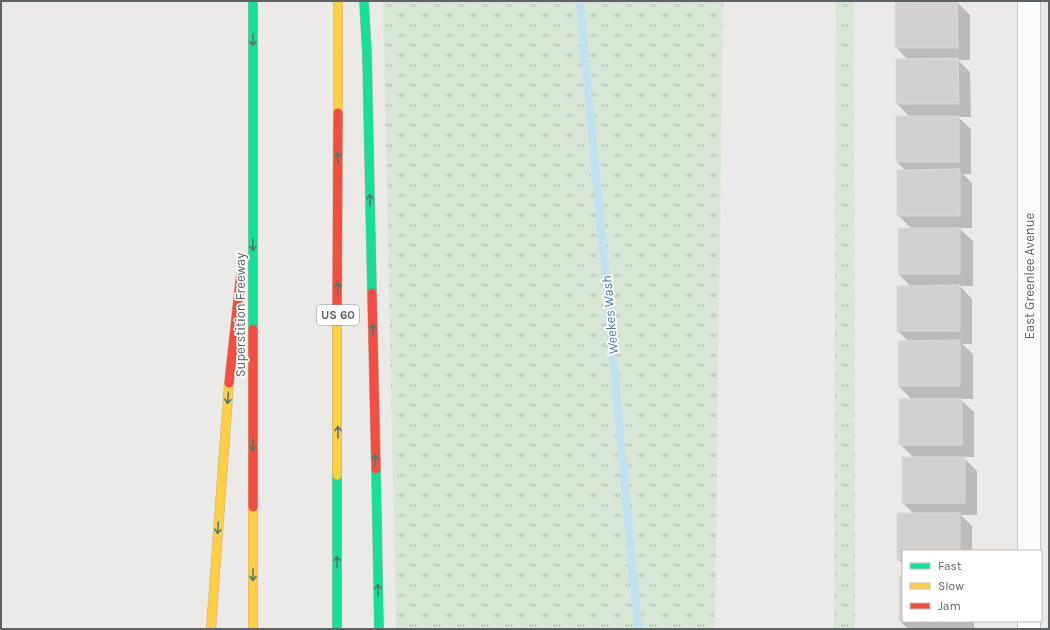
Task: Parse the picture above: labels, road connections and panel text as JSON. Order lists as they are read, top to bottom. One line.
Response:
{"streets":{"highway":["Superstition Freeway","US 60"],"street":["East Greenlee Avenue"]},"water":["Weekes Wash"],"legend":["Fast","Slow","Jam"]}
